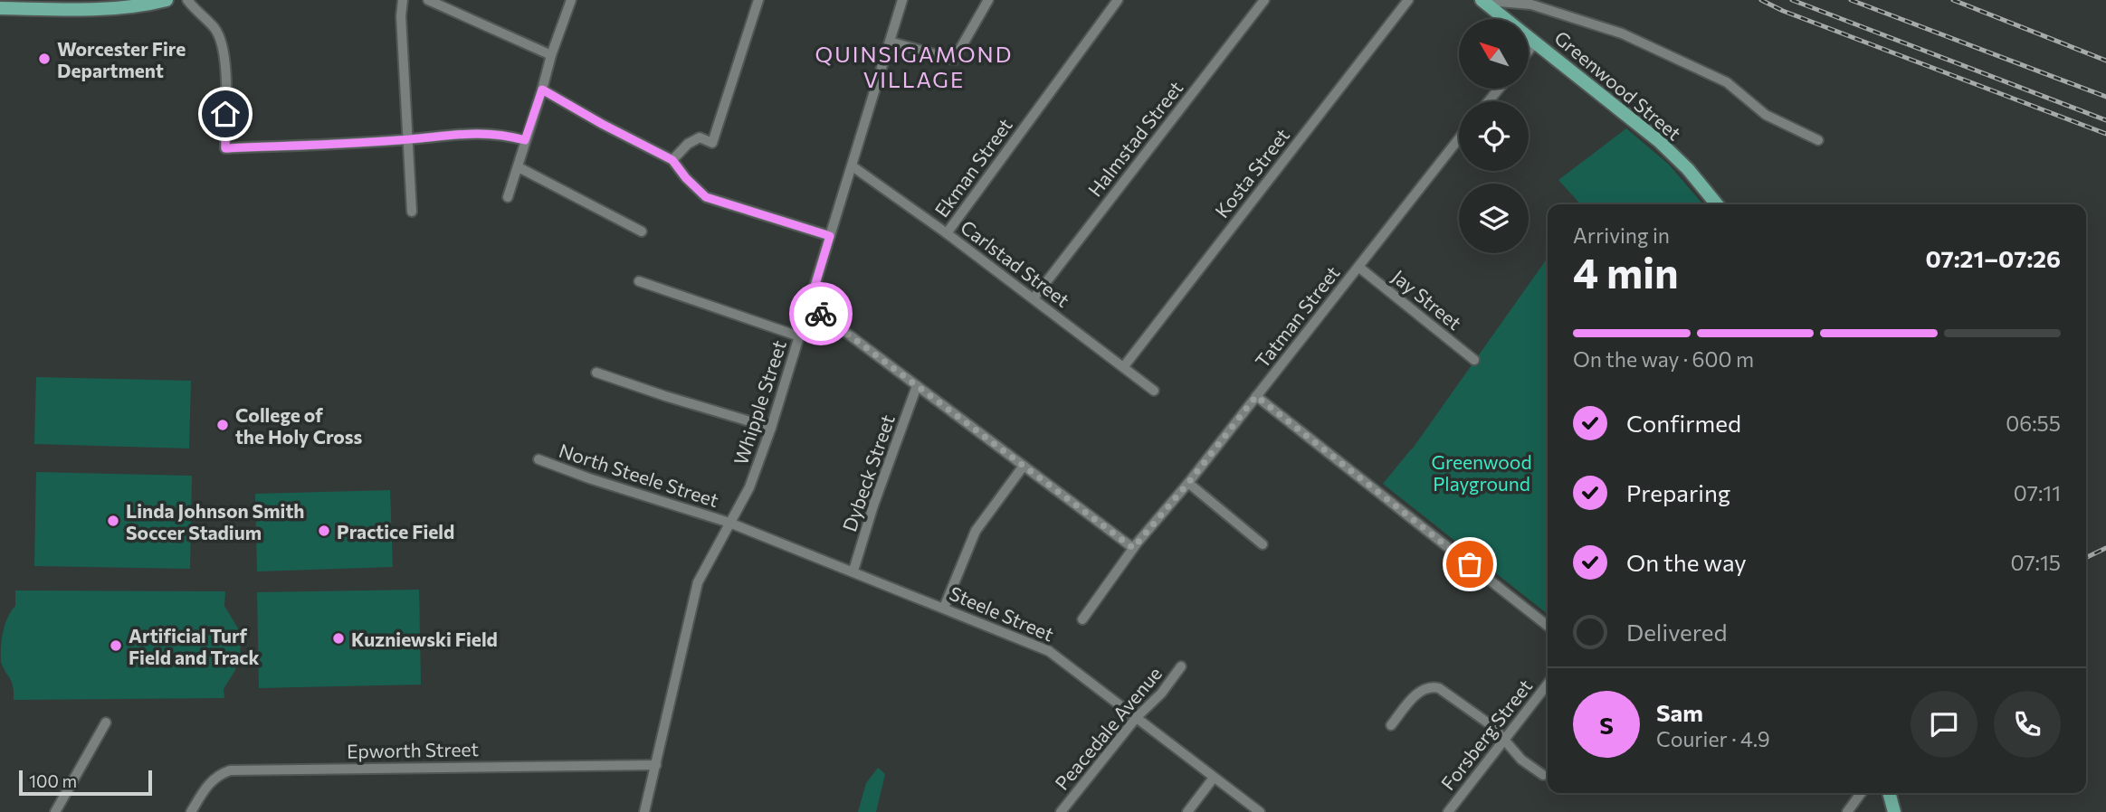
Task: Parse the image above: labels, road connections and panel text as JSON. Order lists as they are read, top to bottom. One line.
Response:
{"streets":{"main road":["Greenwood Street"],"street":["Halmstad Street","Ekman Street","Kosta Street","Carlstad Street","Jay Street","Tatman Street","Whipple Street","Dybeck Street","North Steele Street","Steele Street","Peacedale Avenue","Forsberg Street","Epworth Street"]},"crossings":[["Halmstad Street","Carlstad Street"],["Ekman Street","Carlstad Street"],["Kosta Street","Carlstad Street"],["Carlstad Street","Whipple Street"],["Jay Street","Tatman Street"],["Whipple Street","North Steele Street"],["Whipple Street","Steele Street"],["Whipple Street","Epworth Street"],["Dybeck Street","Steele Street"],["North Steele Street","Steele Street"],["Steele Street","Peacedale Avenue"]],"districts":["QUINSIGAMOND VILLAGE"],"parks":["Greenwood Playground"],"places":["Worcester Fire Department","College of the Holy Cross","Linda Johnson Smith Soccer Stadium","Practice Field","Kuzniewski Field","Artificial Turf Field and Track"],"scale_bar":"100 m","north":"top left","page":{"heading":["4 min","Arriving in","07:21–07:26"],"panel":["Sam","Courier · 4.9"],"bar":"On the way · 600 m","list":[["Confirmed","06:55"],["Preparing","07:11"],["On the way","07:15"],"Delivered"],"round":"S","scale":"100 m"}}
